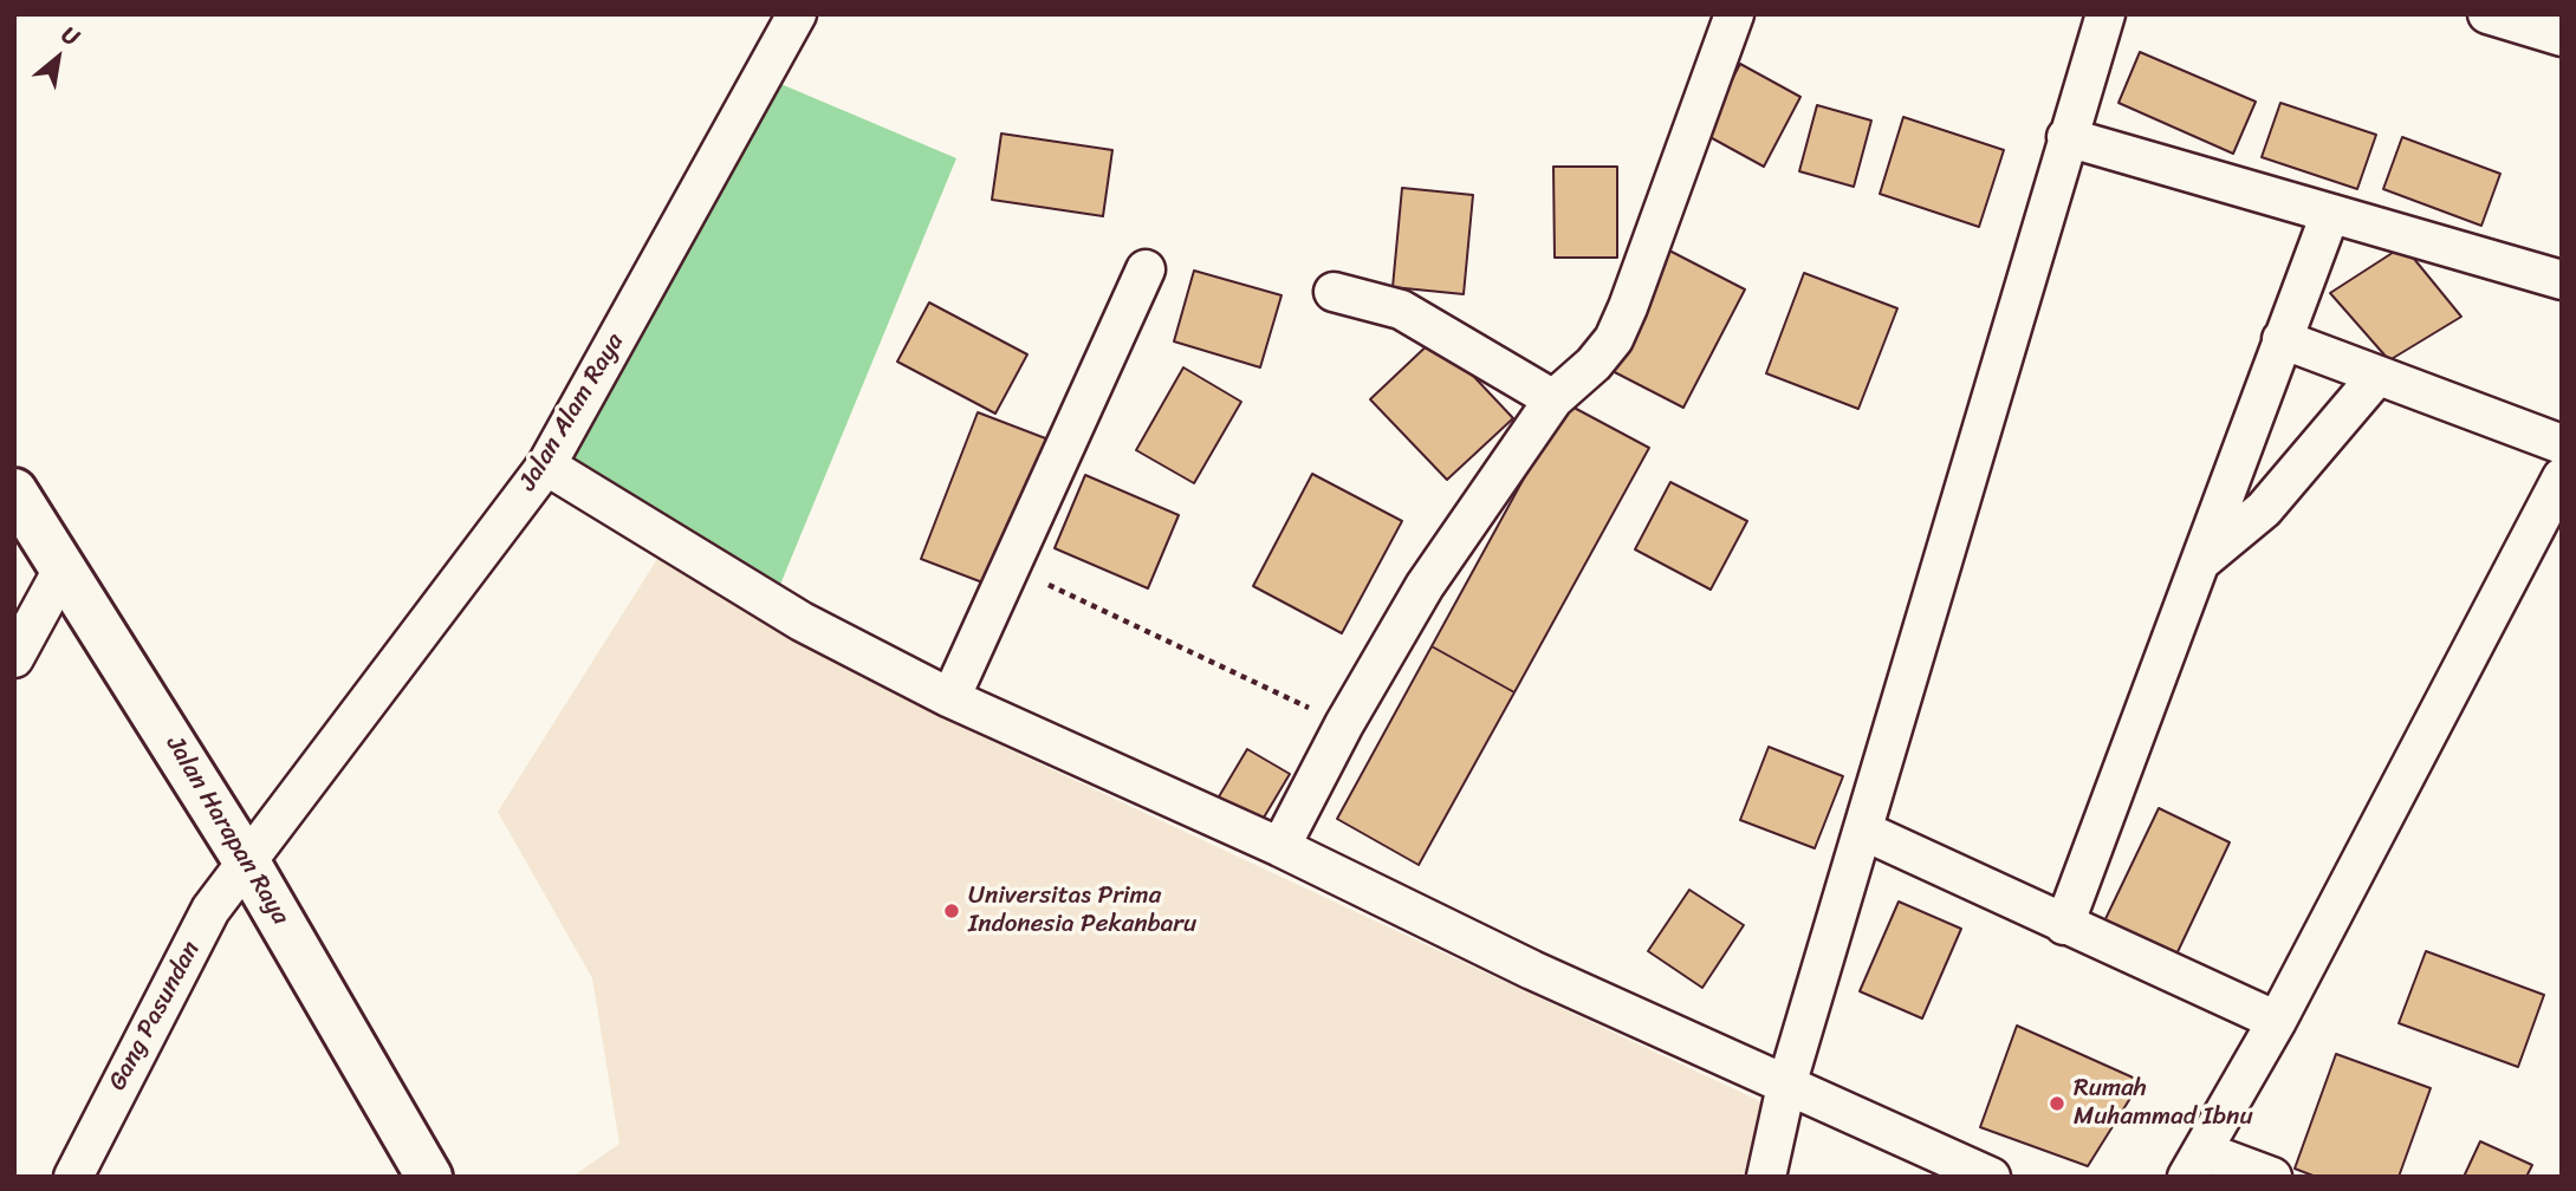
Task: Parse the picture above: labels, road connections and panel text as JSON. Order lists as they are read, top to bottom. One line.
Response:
{"streets":{"main road":["Jalan Harapan Raya"],"street":["Jalan Alam Raya","Gang Pasundan"]},"crossings":[["Jalan Alam Raya","Jalan Harapan Raya"],["Jalan Alam Raya","Gang Pasundan"],["Jalan Harapan Raya","Gang Pasundan"]],"places":["Universitas Prima Indonesia Pekanbaru","Rumah Muhammad Ibnu"],"north":"top right"}
